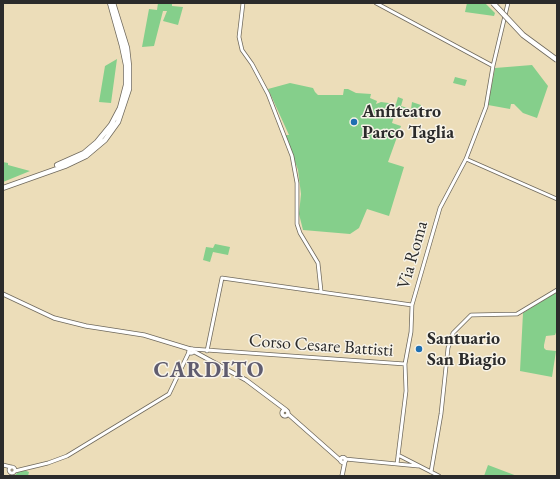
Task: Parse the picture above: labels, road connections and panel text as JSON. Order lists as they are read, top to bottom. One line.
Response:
{"streets":{"street":["Via Roma","Corso Cesare Battisti"]},"crossings":[["Via Roma","Corso Cesare Battisti"]],"districts":["CARDITO"],"places":["Anfiteatro Parco Taglia","Santuario San Biagio"]}
